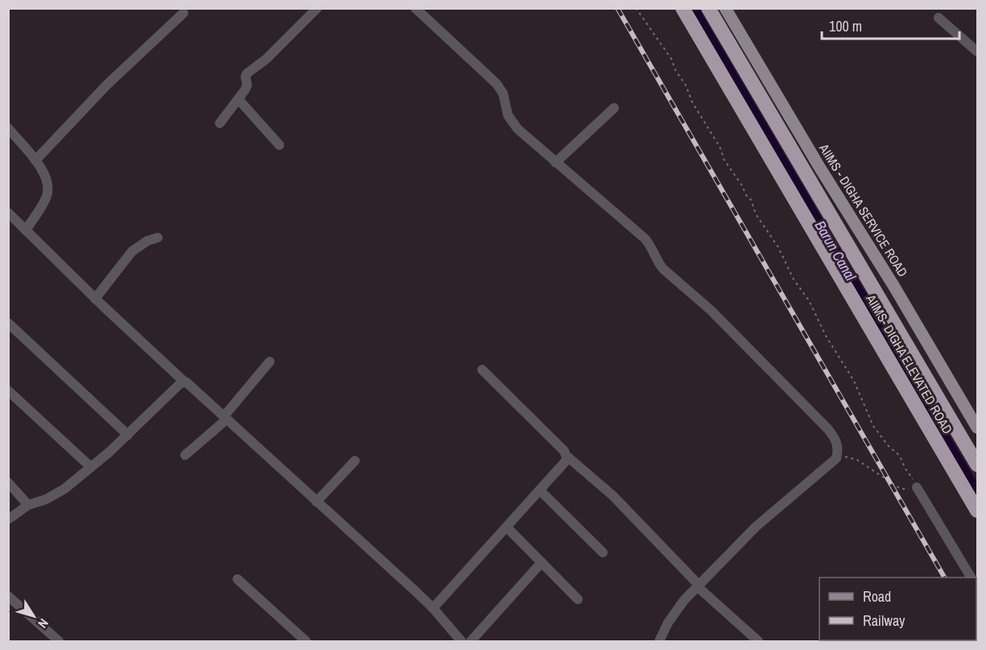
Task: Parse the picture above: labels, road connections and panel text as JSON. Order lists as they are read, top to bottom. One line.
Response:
{"streets":{"highway":["AIIMS- DIGHA ELEVATED ROAD"],"main road":["AIIMS - DIGHA SERVICE ROAD"]},"water":["Barun Canal"],"legend":["Road","Railway"],"scale_bar":"100 m","north":"bottom right"}
